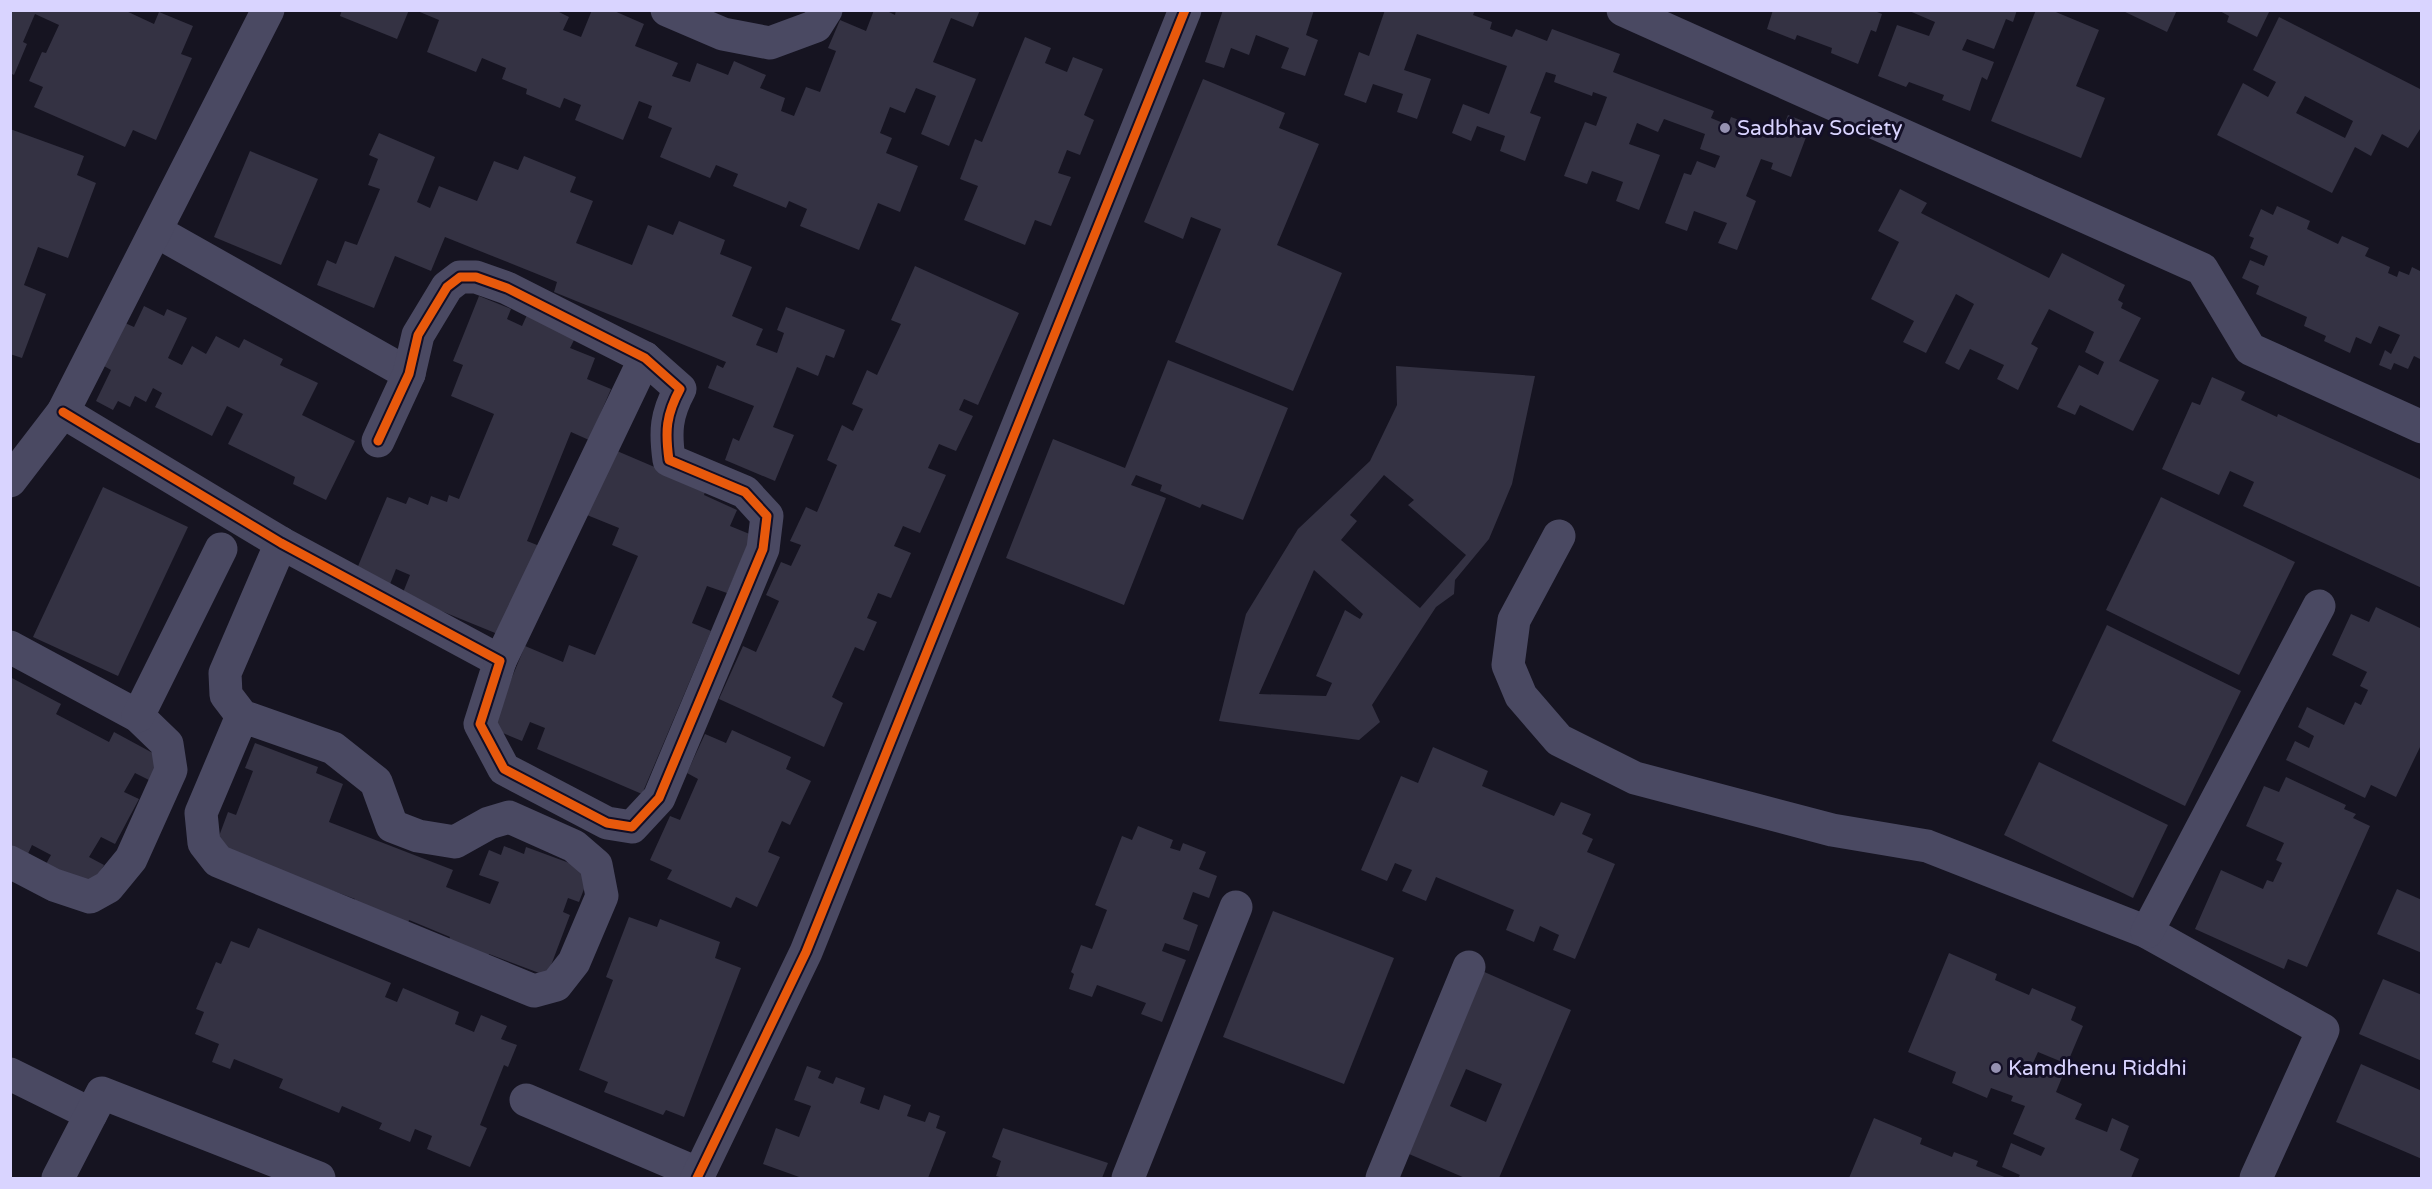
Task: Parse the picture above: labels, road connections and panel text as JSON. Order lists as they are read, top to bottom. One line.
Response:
{"places":["Sadbhav Society","Kamdhenu Riddhi"]}
